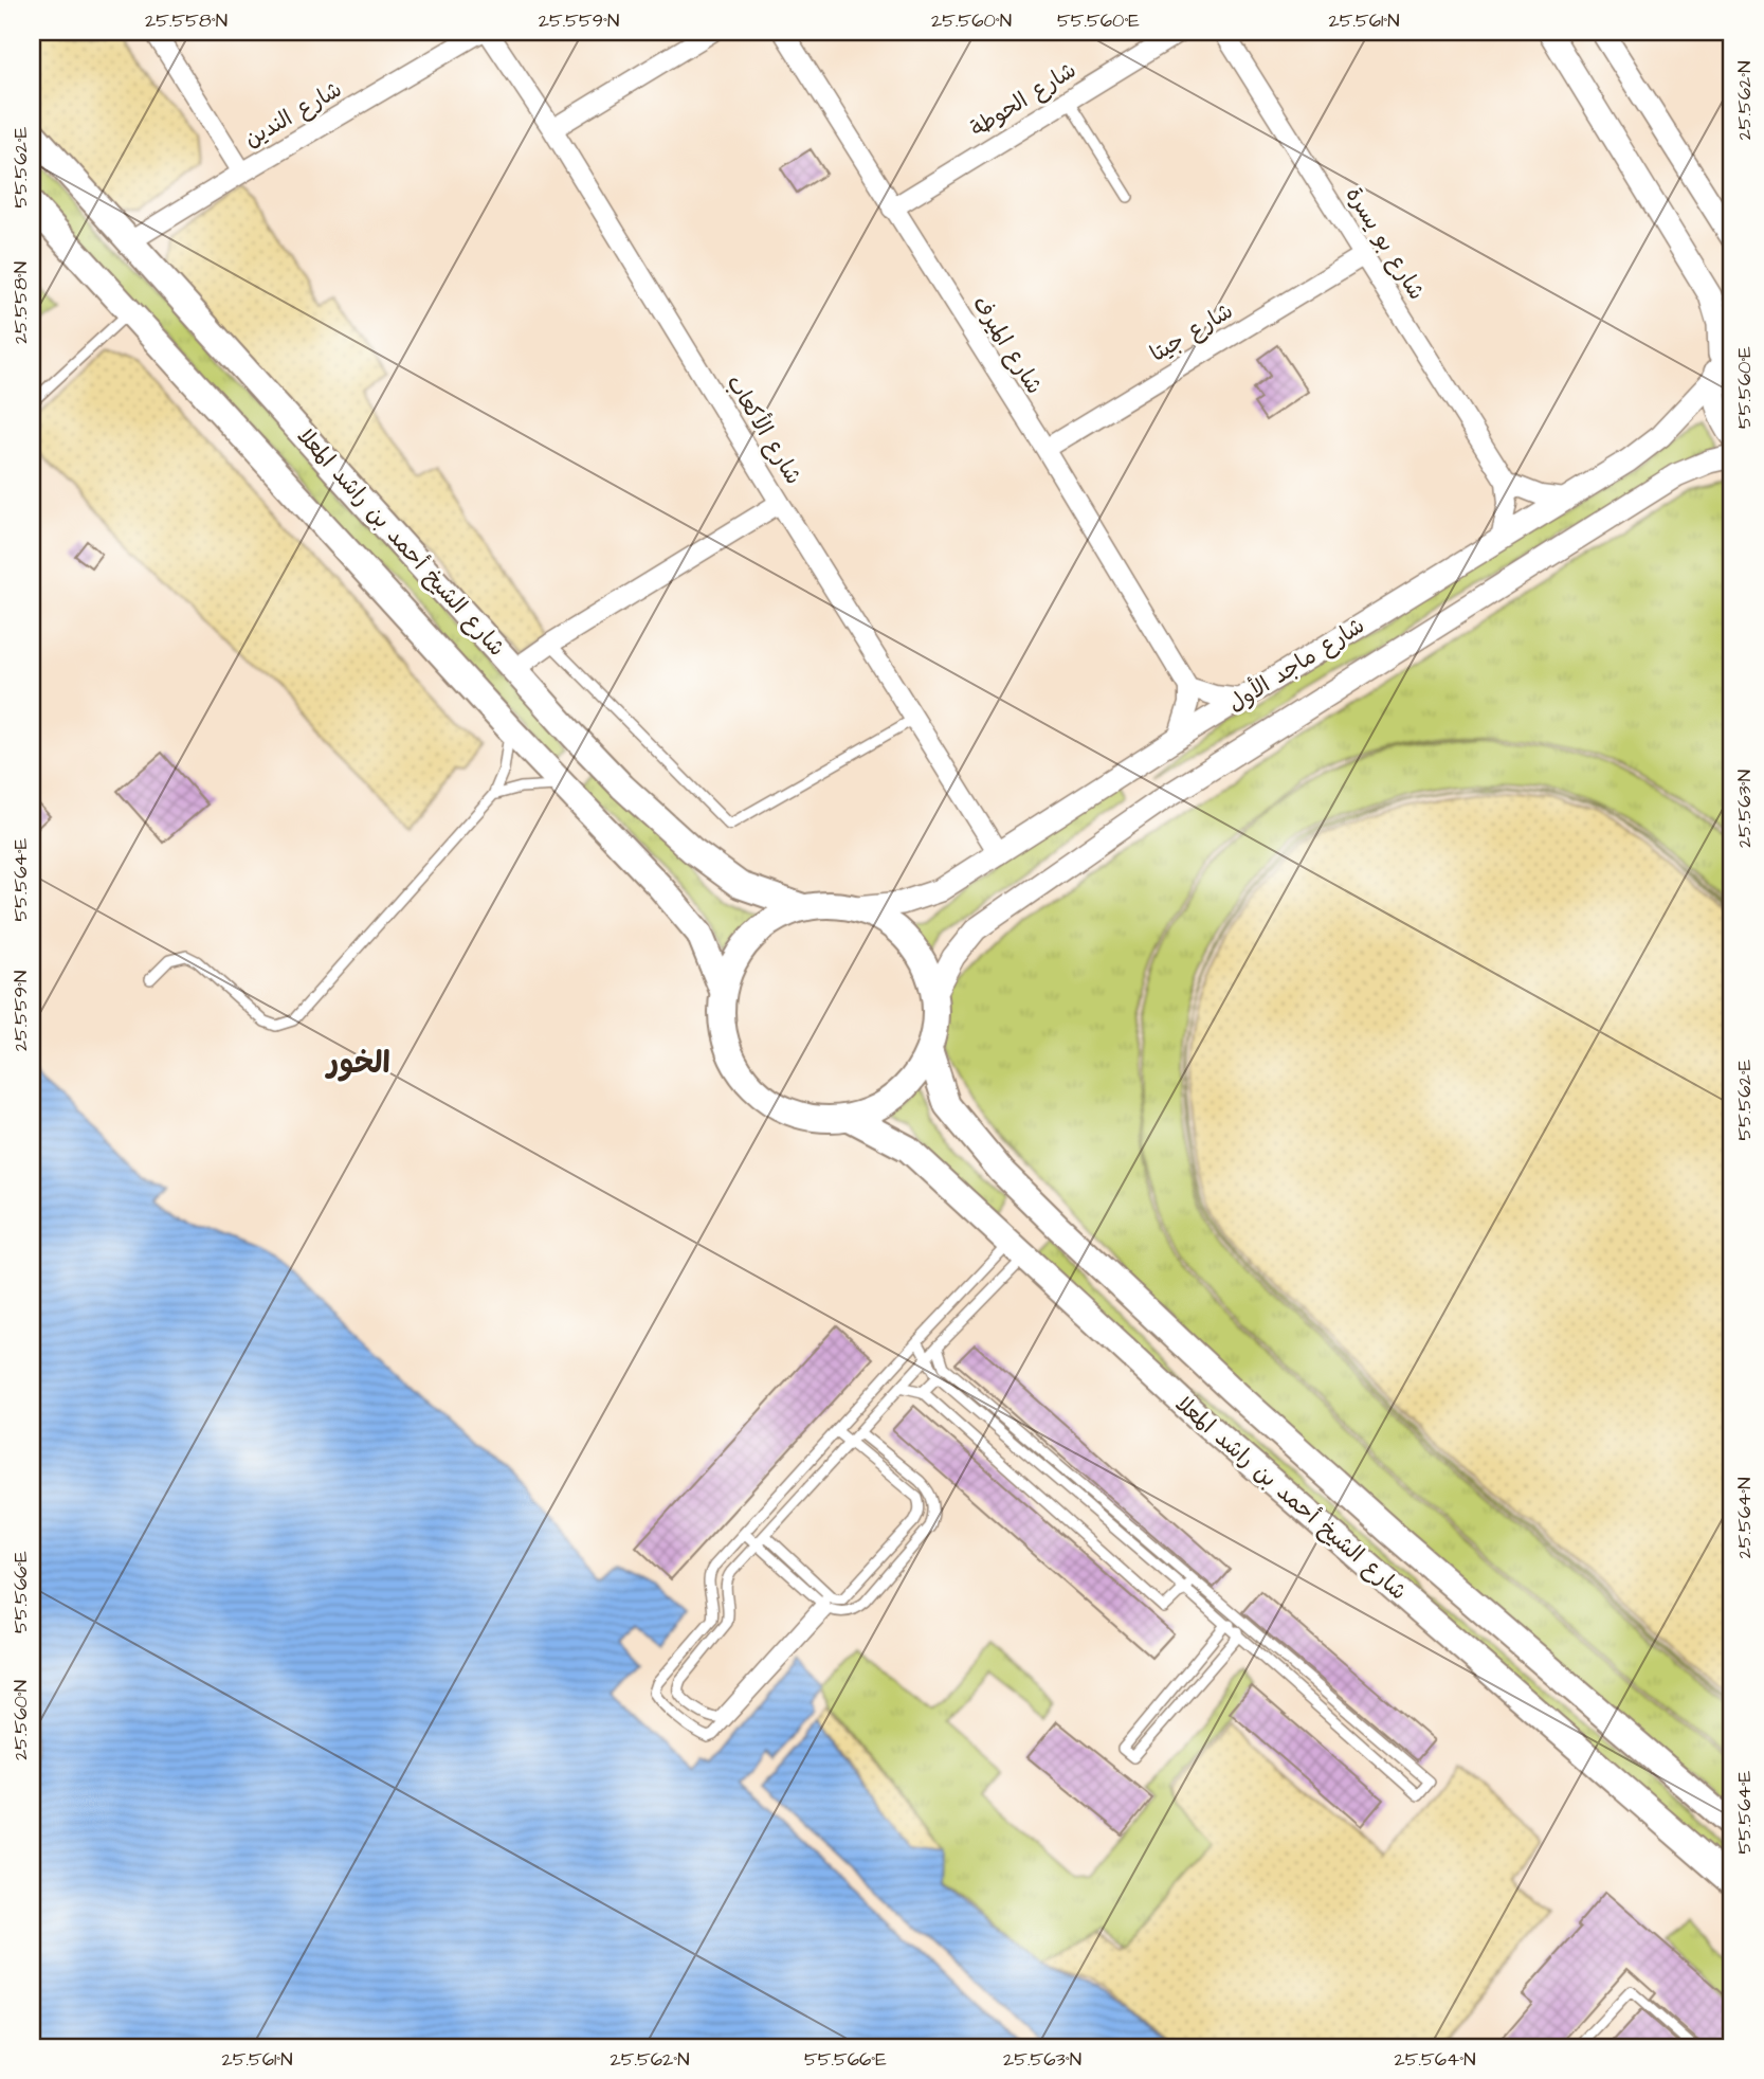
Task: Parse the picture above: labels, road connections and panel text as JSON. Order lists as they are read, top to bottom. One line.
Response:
{"streets":{"main road":["شارع الشيخ أحمد بن راشد المعلا"],"street":["شارع الحوطة","شارع الندين","شارع بو يسرة","شارع جيتا","شارع الميرف","شارع الأكعاب","شارع ماجد الأول"]},"crossings":[["شارع الحوطة","شارع الميرف"],["شارع الندين","شارع الشيخ أحمد بن راشد المعلا"],["شارع بو يسرة","شارع جيتا"],["شارع جيتا","شارع الميرف"],["شارع الأكعاب","شارع ماجد الأول"],["شارع الشيخ أحمد بن راشد المعلا","شارع ماجد الأول"]],"districts":["الخور"],"coordinates":["25.558°N","25.559°N","25.560°N","55.560°E","25.561°N","25.562°N","55.562°E","25.563°N","55.564°E","25.564°N","55.566°E"]}
